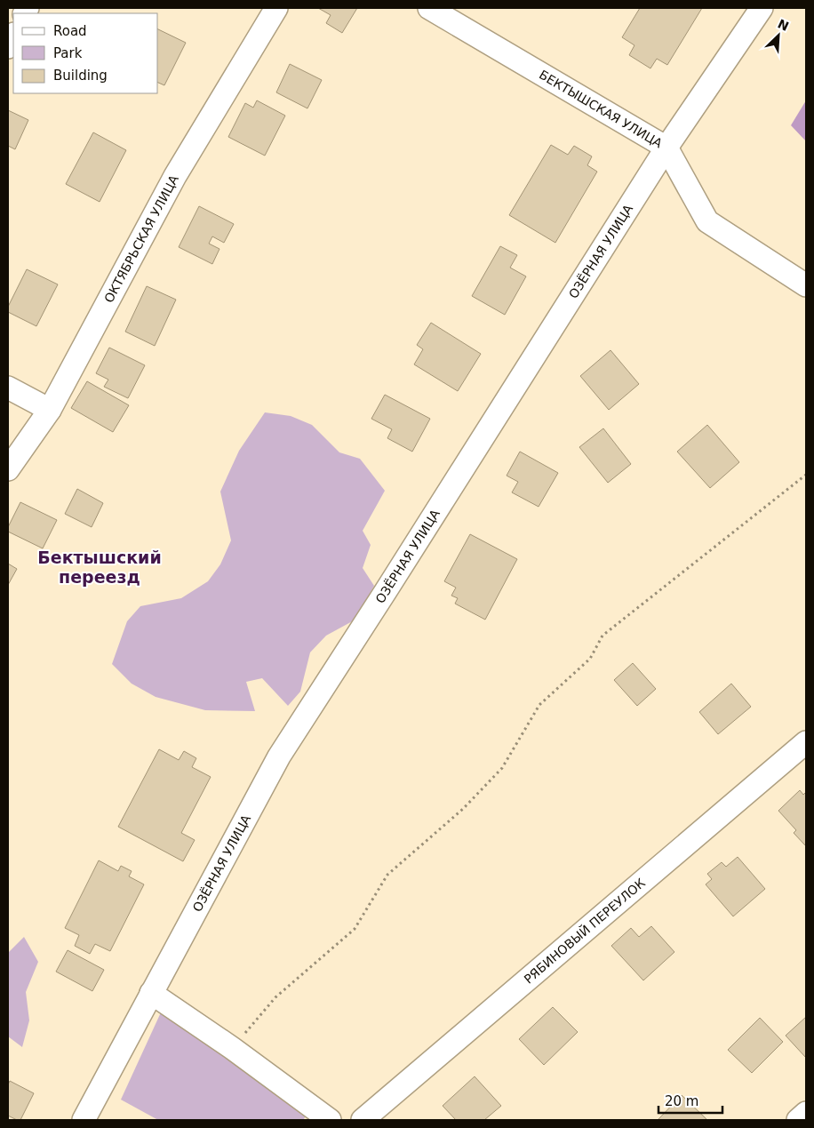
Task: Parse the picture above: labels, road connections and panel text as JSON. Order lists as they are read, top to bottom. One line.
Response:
{"streets":{"street":["БЕКТЫШСКАЯ УЛИЦА","ОКТЯБРЬСКАЯ УЛИЦА","ОЗЁРНАЯ УЛИЦА","РЯБИНОВЫЙ ПЕРЕУЛОК"]},"crossings":[["БЕКТЫШСКАЯ УЛИЦА","ОЗЁРНАЯ УЛИЦА"]],"districts":["Бектышский переезд"],"legend":["Road","Park","Building"],"scale_bar":"20 m","north":"top right"}
